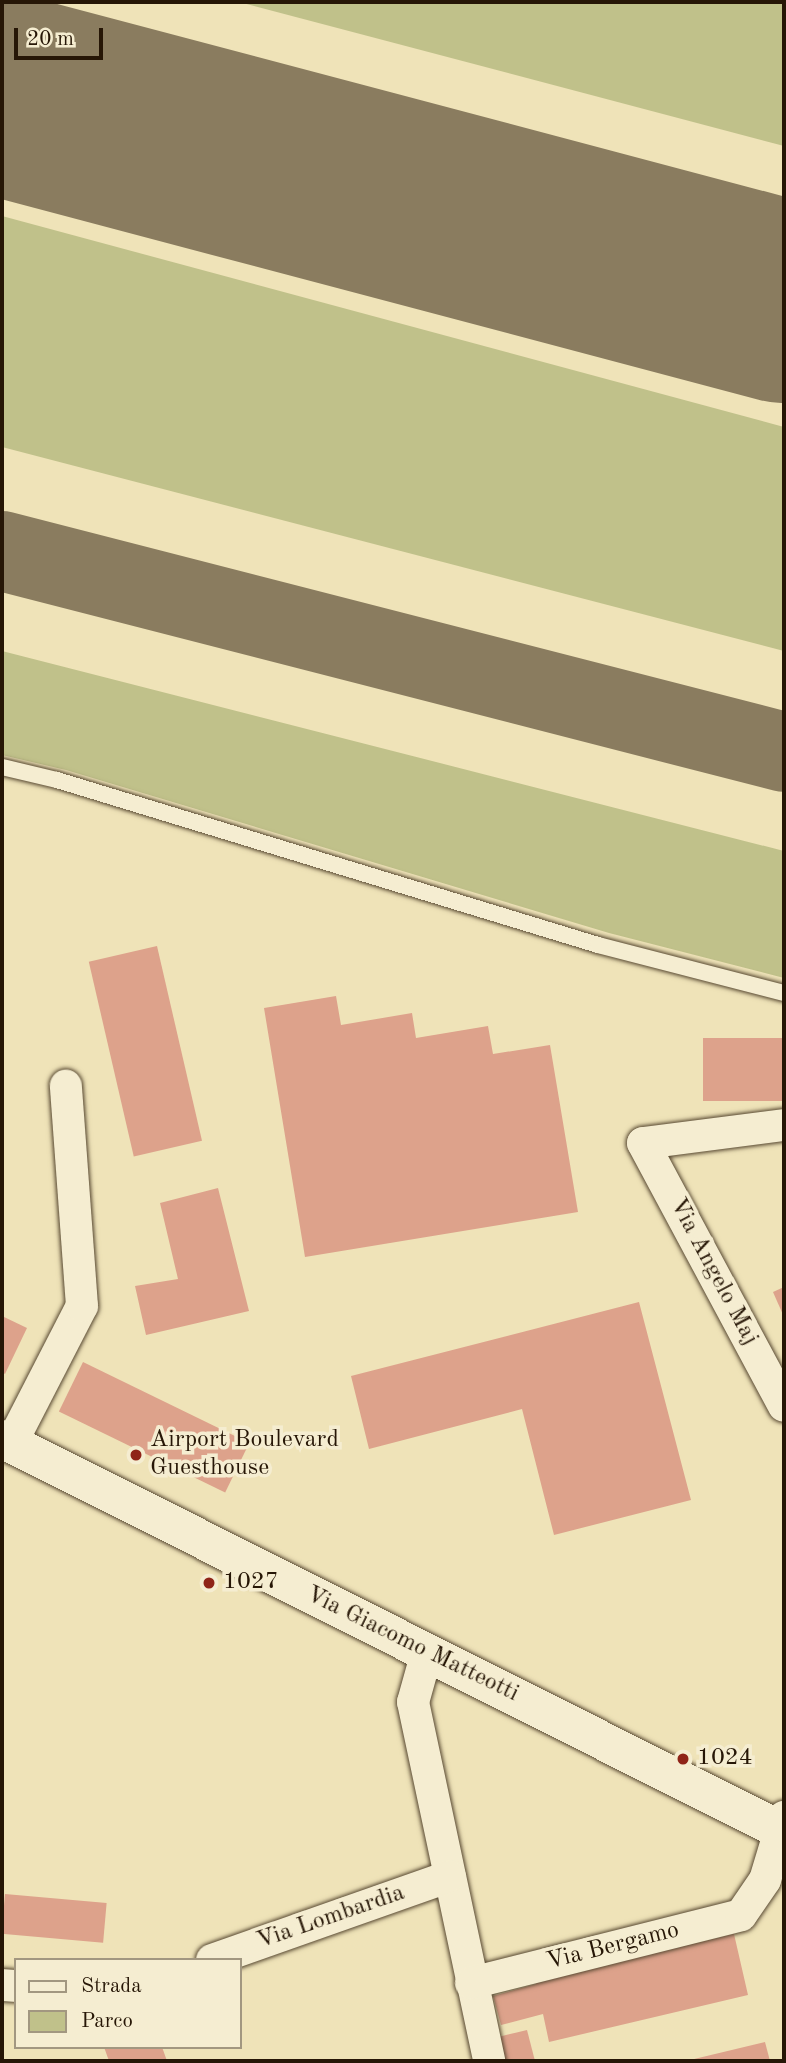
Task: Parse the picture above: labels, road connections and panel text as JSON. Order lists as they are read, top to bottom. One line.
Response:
{"streets":{"street":["Via Angelo Maj","Via Giacomo Matteotti","Via Lombardia","Via Bergamo"]},"crossings":[["Via Giacomo Matteotti","Via Bergamo"]],"places":["Airport Boulevard Guesthouse","1027","1024"],"legend":["Strada","Parco"],"scale_bar":"20 m"}
